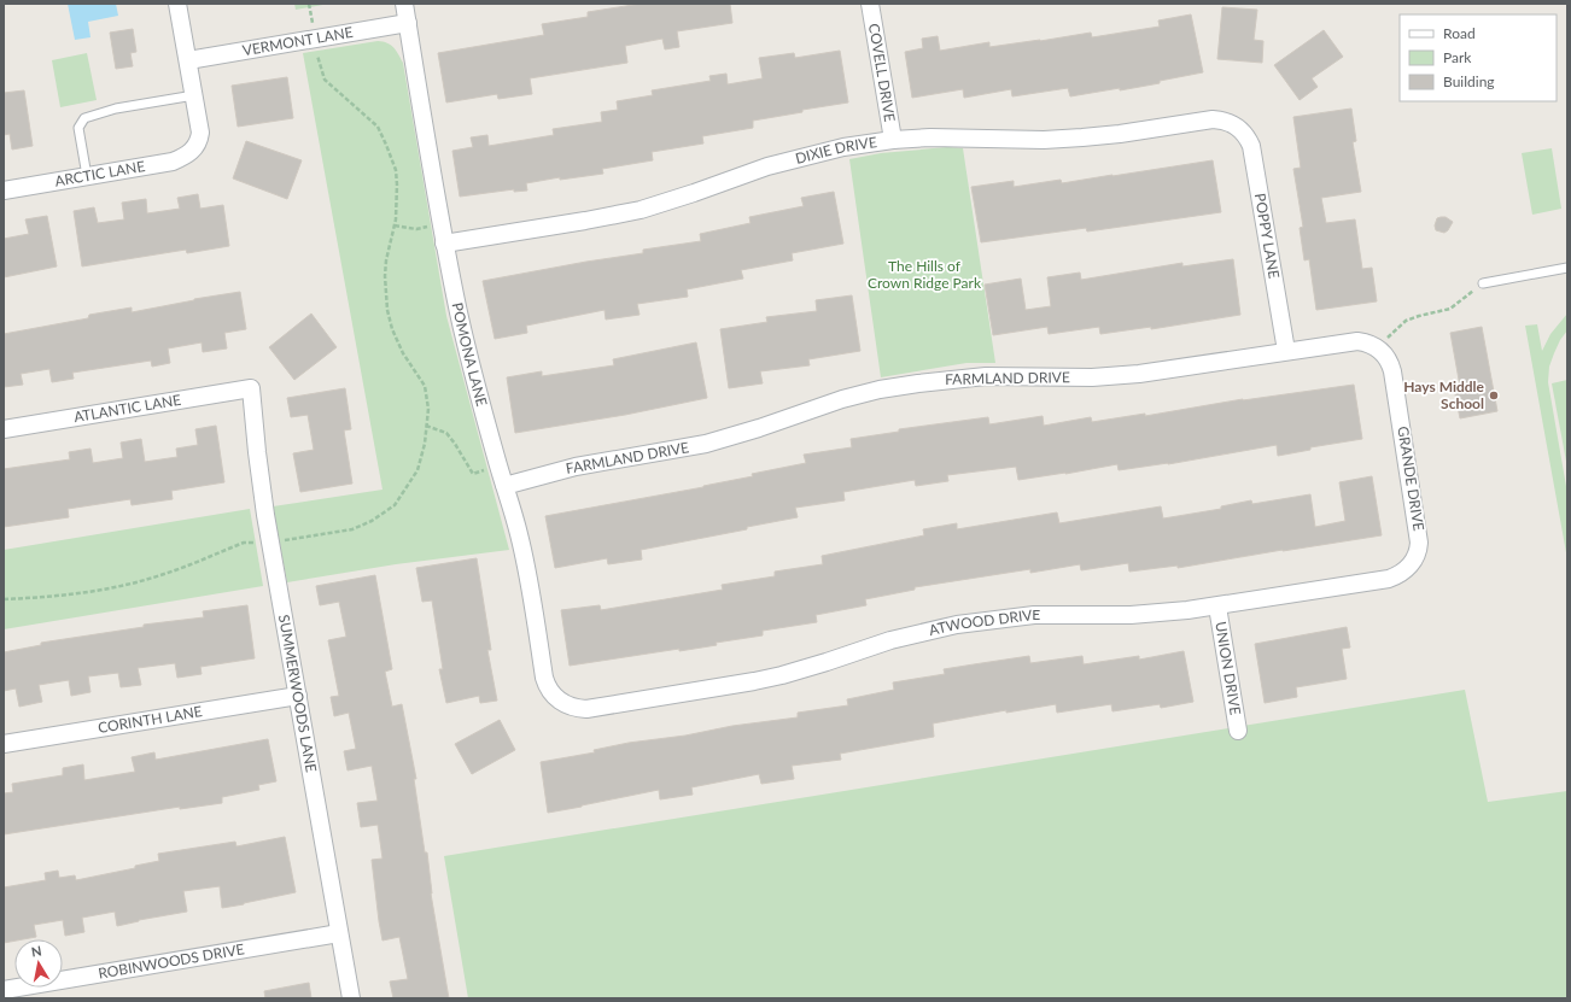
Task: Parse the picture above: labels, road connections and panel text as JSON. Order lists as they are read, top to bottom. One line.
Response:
{"streets":{"street":["VERMONT LANE","COVELL DRIVE","DIXIE DRIVE","ARCTIC LANE","POPPY LANE","POMONA LANE","FARMLAND DRIVE","ATLANTIC LANE","GRANDE DRIVE","ATWOOD DRIVE","UNION DRIVE","SUMMERWOODS LANE","CORINTH LANE","ROBINWOODS DRIVE"]},"crossings":[["VERMONT LANE","POMONA LANE"],["COVELL DRIVE","DIXIE DRIVE"],["DIXIE DRIVE","POPPY LANE"],["DIXIE DRIVE","POMONA LANE"],["POPPY LANE","FARMLAND DRIVE"],["POMONA LANE","FARMLAND DRIVE"],["POMONA LANE","ATWOOD DRIVE"],["FARMLAND DRIVE","GRANDE DRIVE"],["ATLANTIC LANE","SUMMERWOODS LANE"],["GRANDE DRIVE","ATWOOD DRIVE"],["ATWOOD DRIVE","UNION DRIVE"],["SUMMERWOODS LANE","CORINTH LANE"],["SUMMERWOODS LANE","ROBINWOODS DRIVE"]],"parks":["The Hills of Crown Ridge Park"],"places":["Hays Middle School"],"legend":["Road","Park","Building"],"north":"top"}
